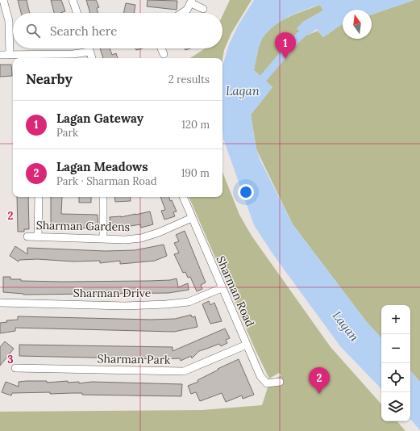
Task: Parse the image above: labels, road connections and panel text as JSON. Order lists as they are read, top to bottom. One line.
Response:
{"streets":{"street":["Sharman Gardens","Sharman Road","Sharman Drive","Sharman Park"]},"crossings":[["Sharman Gardens","Sharman Road"],["Sharman Road","Sharman Drive"],["Sharman Road","Sharman Park"]],"water":["Lagan"],"north":"top","page":{"search":"Search here","pins":["1","2"],"heading":["Nearby","2 results"],"list":[{"mark":"1","name":"Lagan Gateway","note":"Park","value":"120 m"},{"mark":"2","name":"Lagan Meadows","note":"Park · Sharman Road","value":"190 m"}],"map_buttons":["+","−"]},"grid":{"rows":["2","3"]}}
